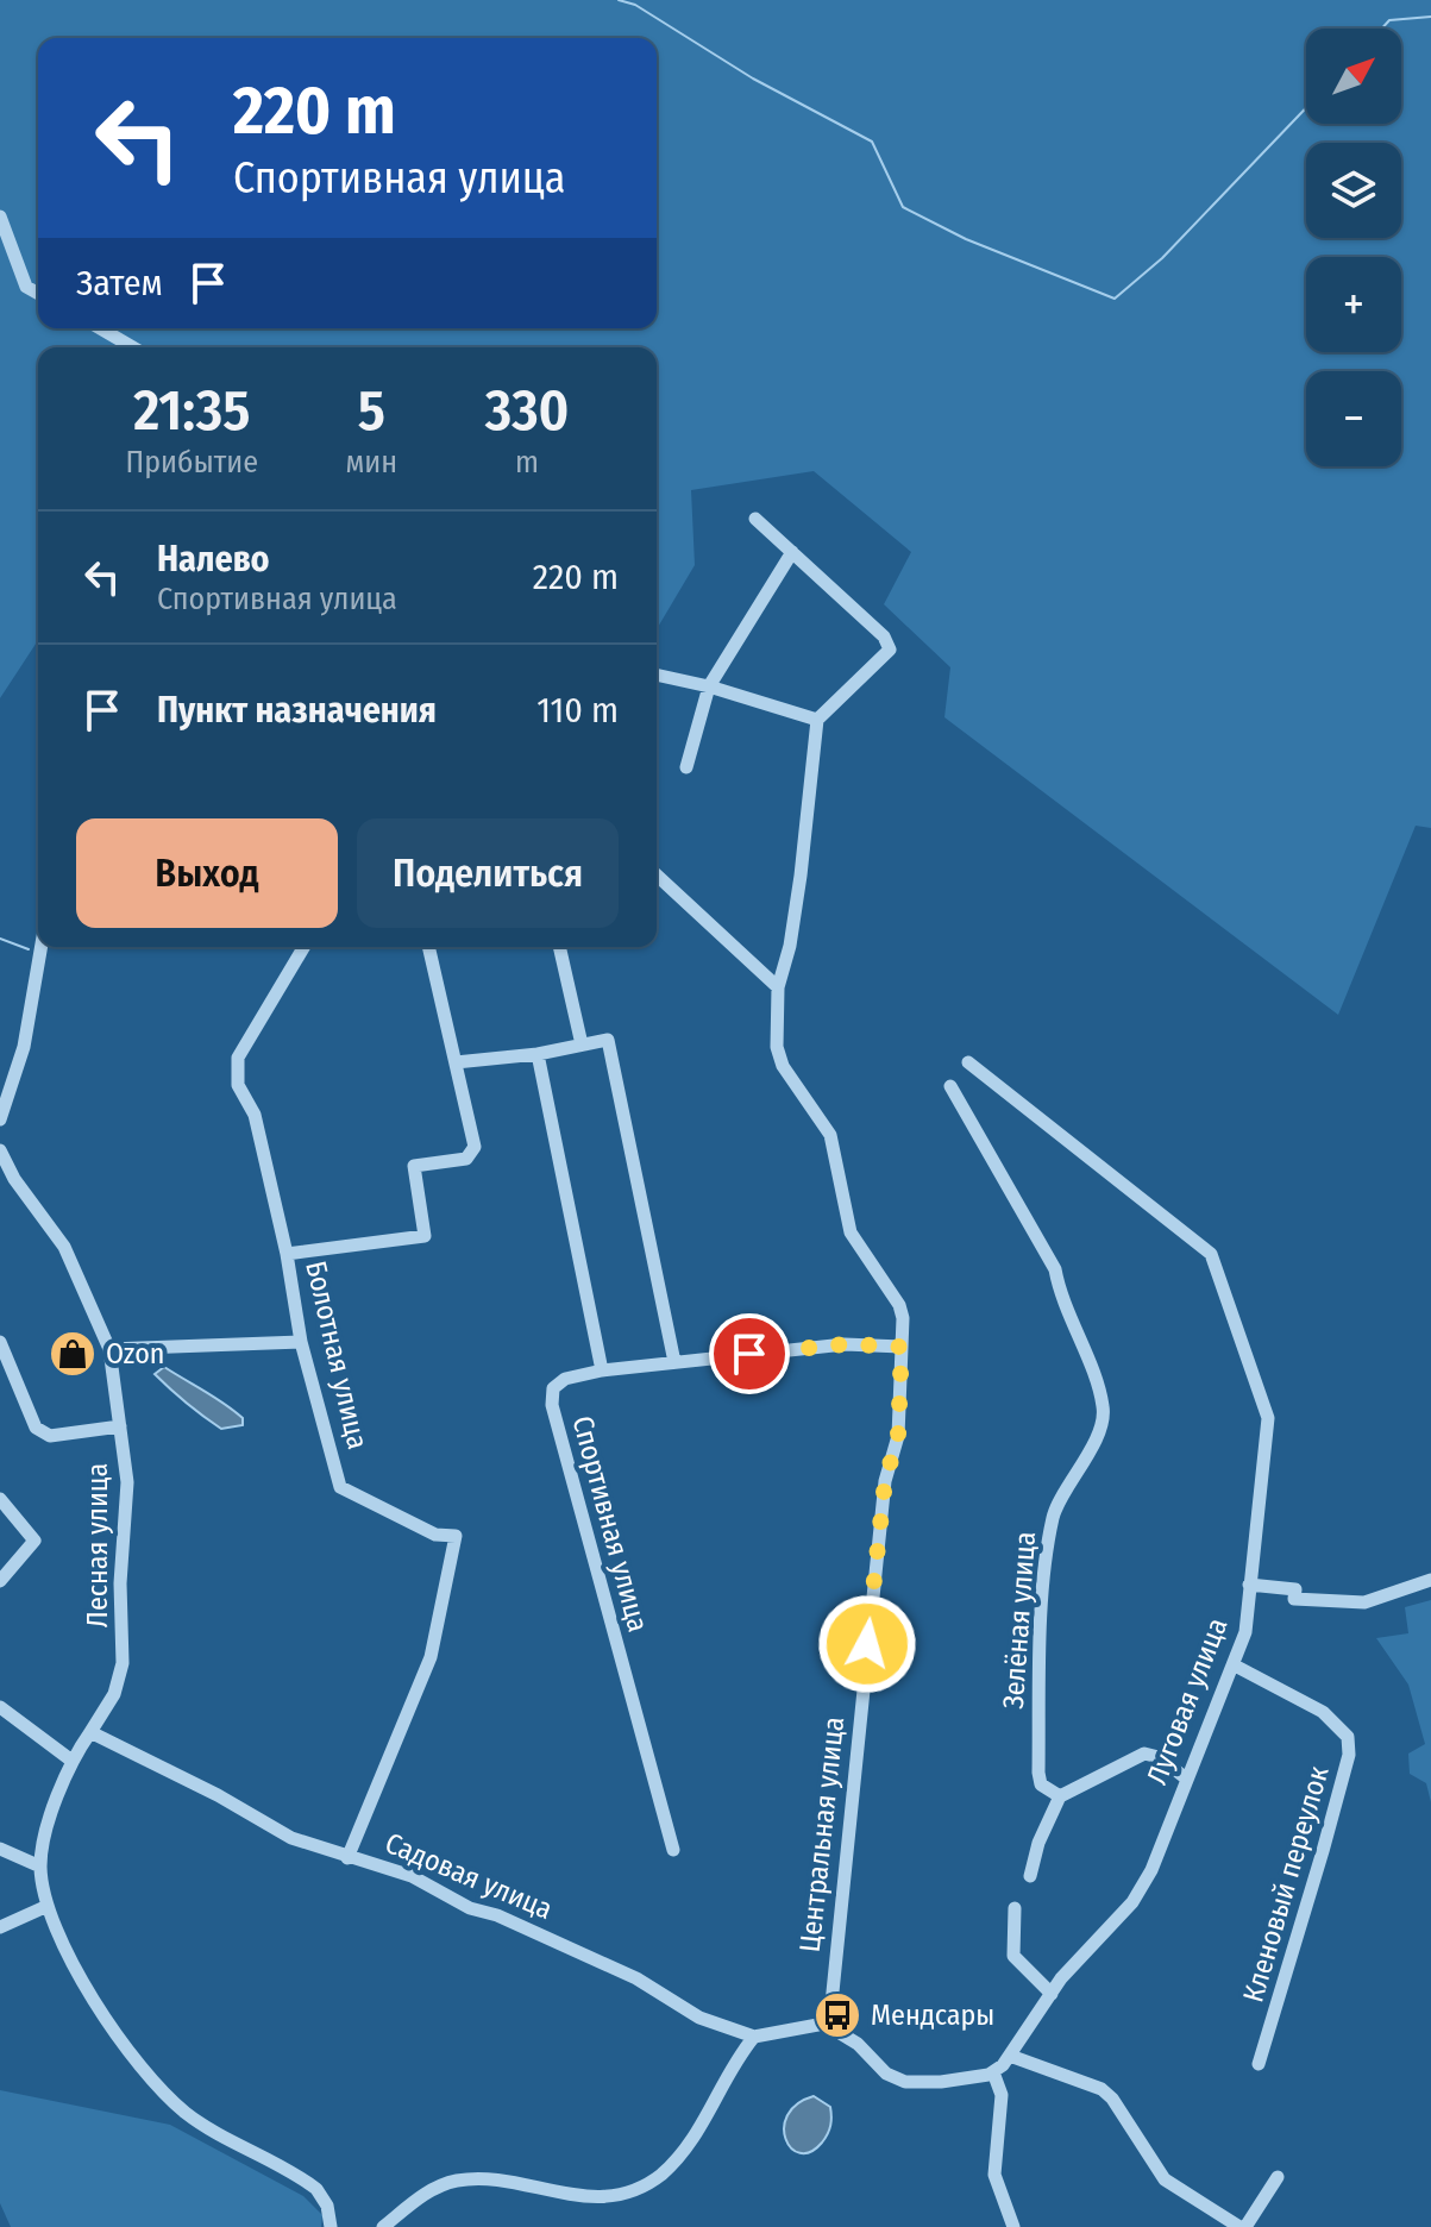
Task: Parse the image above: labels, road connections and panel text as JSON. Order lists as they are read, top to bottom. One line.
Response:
{"streets":{"street":["Болотная улица","Спортивная улица","Лесная улица","Зелёная улица","Луговая улица","Центральная улица","Садовая улица","Кленовый переулок"]},"crossings":[["Болотная улица","Садовая улица"],["Спортивная улица","Центральная улица"],["Лесная улица","Садовая улица"],["Луговая улица","Кленовый переулок"]],"places":{"shop":["Ozon"],"bus stop":["Мендсары"]},"north":"top right","page":{"map_buttons":["+","−"],"turn":["220 m","Спортивная улица"],"then":"Затем","eta":["21:35","Прибытие","5","мин","330","m"],"list":[{"name":"Налево","note":"Спортивная улица","value":"220 m"},{"name":"Пункт назначения","value":"110 m"}],"buttons":["Выход","Поделиться"]}}
